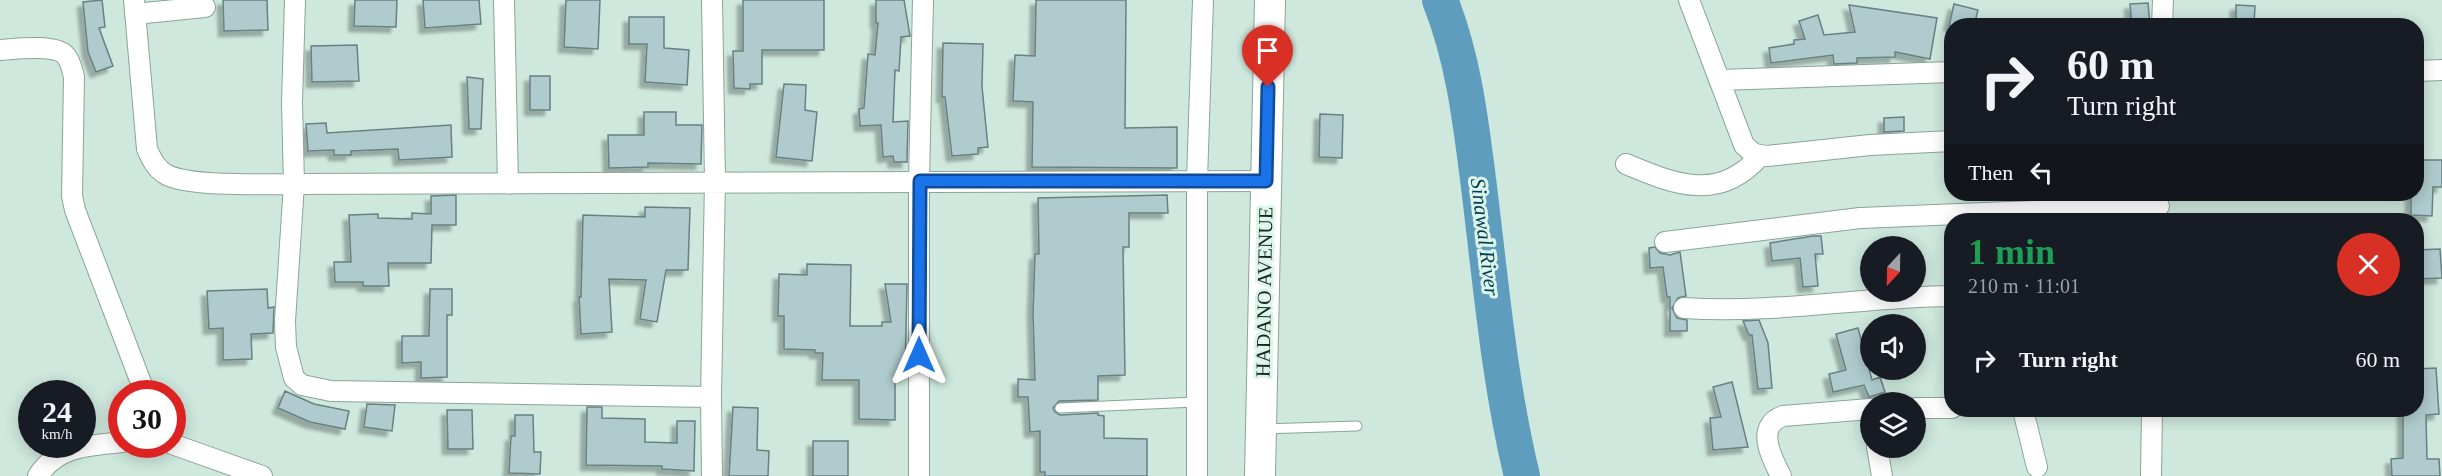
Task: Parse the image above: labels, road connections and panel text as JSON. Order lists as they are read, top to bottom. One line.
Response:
{"streets":{"main road":["HADANO AVENUE"]},"water":["Sinawal River"],"north":"bottom","page":{"turn":["60 m","Turn right"],"then":"Then","heading":["1 min","210 m · 11:01"],"list":[{"name":"Turn right","value":"60 m"}],"speed":"24 km/h","limit":"30"}}
